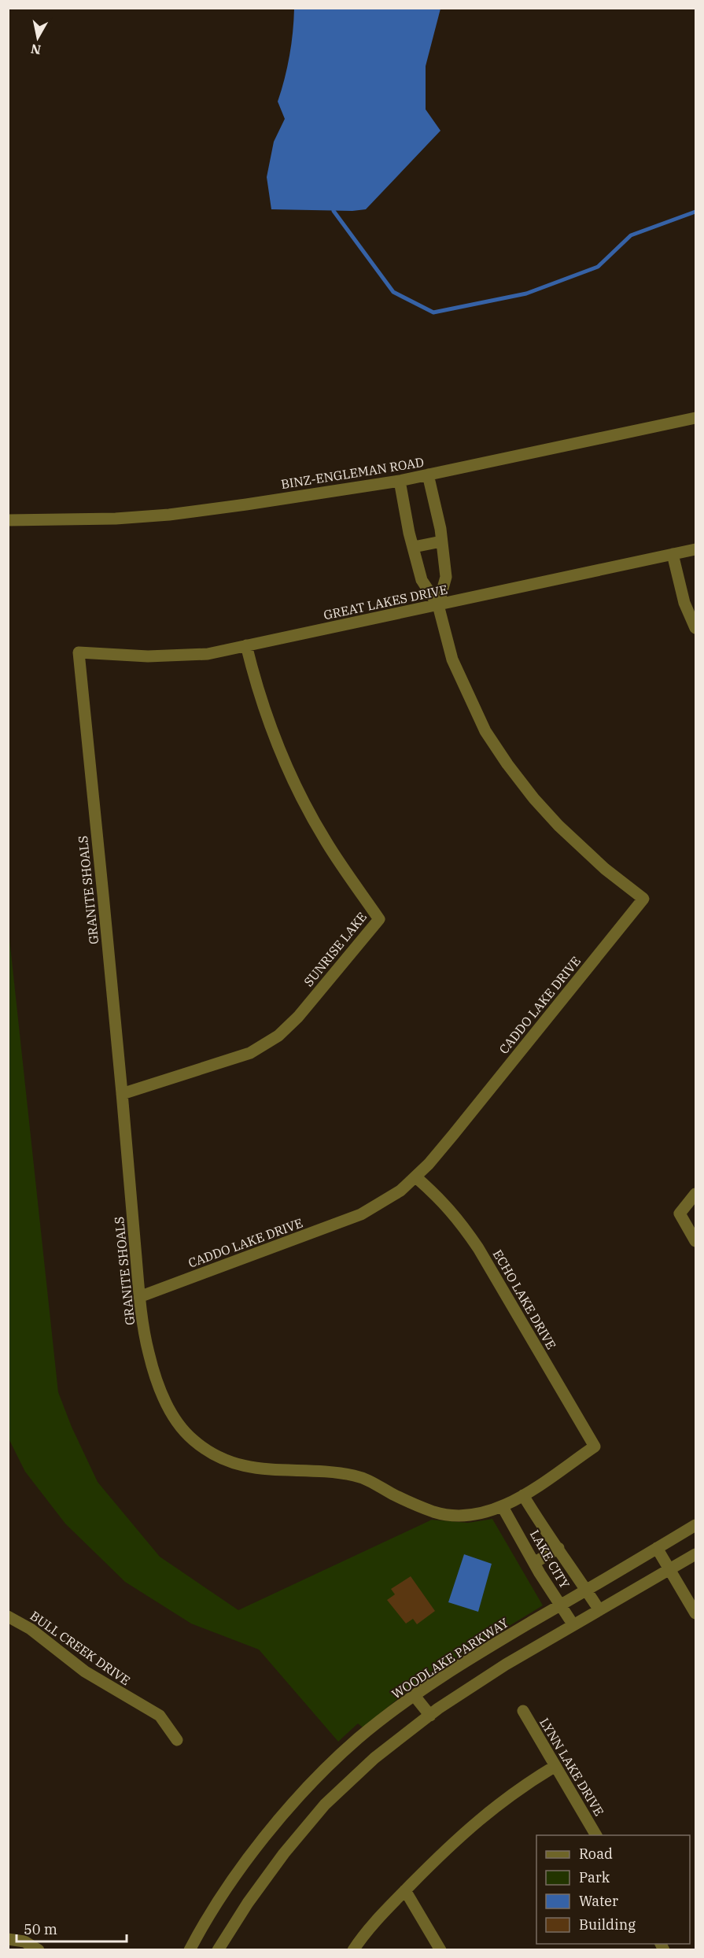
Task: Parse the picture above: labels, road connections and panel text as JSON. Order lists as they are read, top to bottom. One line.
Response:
{"streets":{"street":["BINZ-ENGLEMAN ROAD","GREAT LAKES DRIVE","GRANITE SHOALS","SUNRISE LAKE","CADDO LAKE DRIVE","ECHO LAKE DRIVE","LAKE CITY","BULL CREEK DRIVE","WOODLAKE PARKWAY","LYNN LAKE DRIVE"]},"crossings":[["BINZ-ENGLEMAN ROAD","CADDO LAKE DRIVE"],["GREAT LAKES DRIVE","GRANITE SHOALS"],["GREAT LAKES DRIVE","SUNRISE LAKE"],["GREAT LAKES DRIVE","CADDO LAKE DRIVE"],["GRANITE SHOALS","SUNRISE LAKE"],["GRANITE SHOALS","CADDO LAKE DRIVE"],["GRANITE SHOALS","ECHO LAKE DRIVE"],["GRANITE SHOALS","LAKE CITY"],["CADDO LAKE DRIVE","ECHO LAKE DRIVE"],["LAKE CITY","WOODLAKE PARKWAY"]],"legend":["Road","Park","Water","Building"],"scale_bar":"50 m","north":"bottom"}
